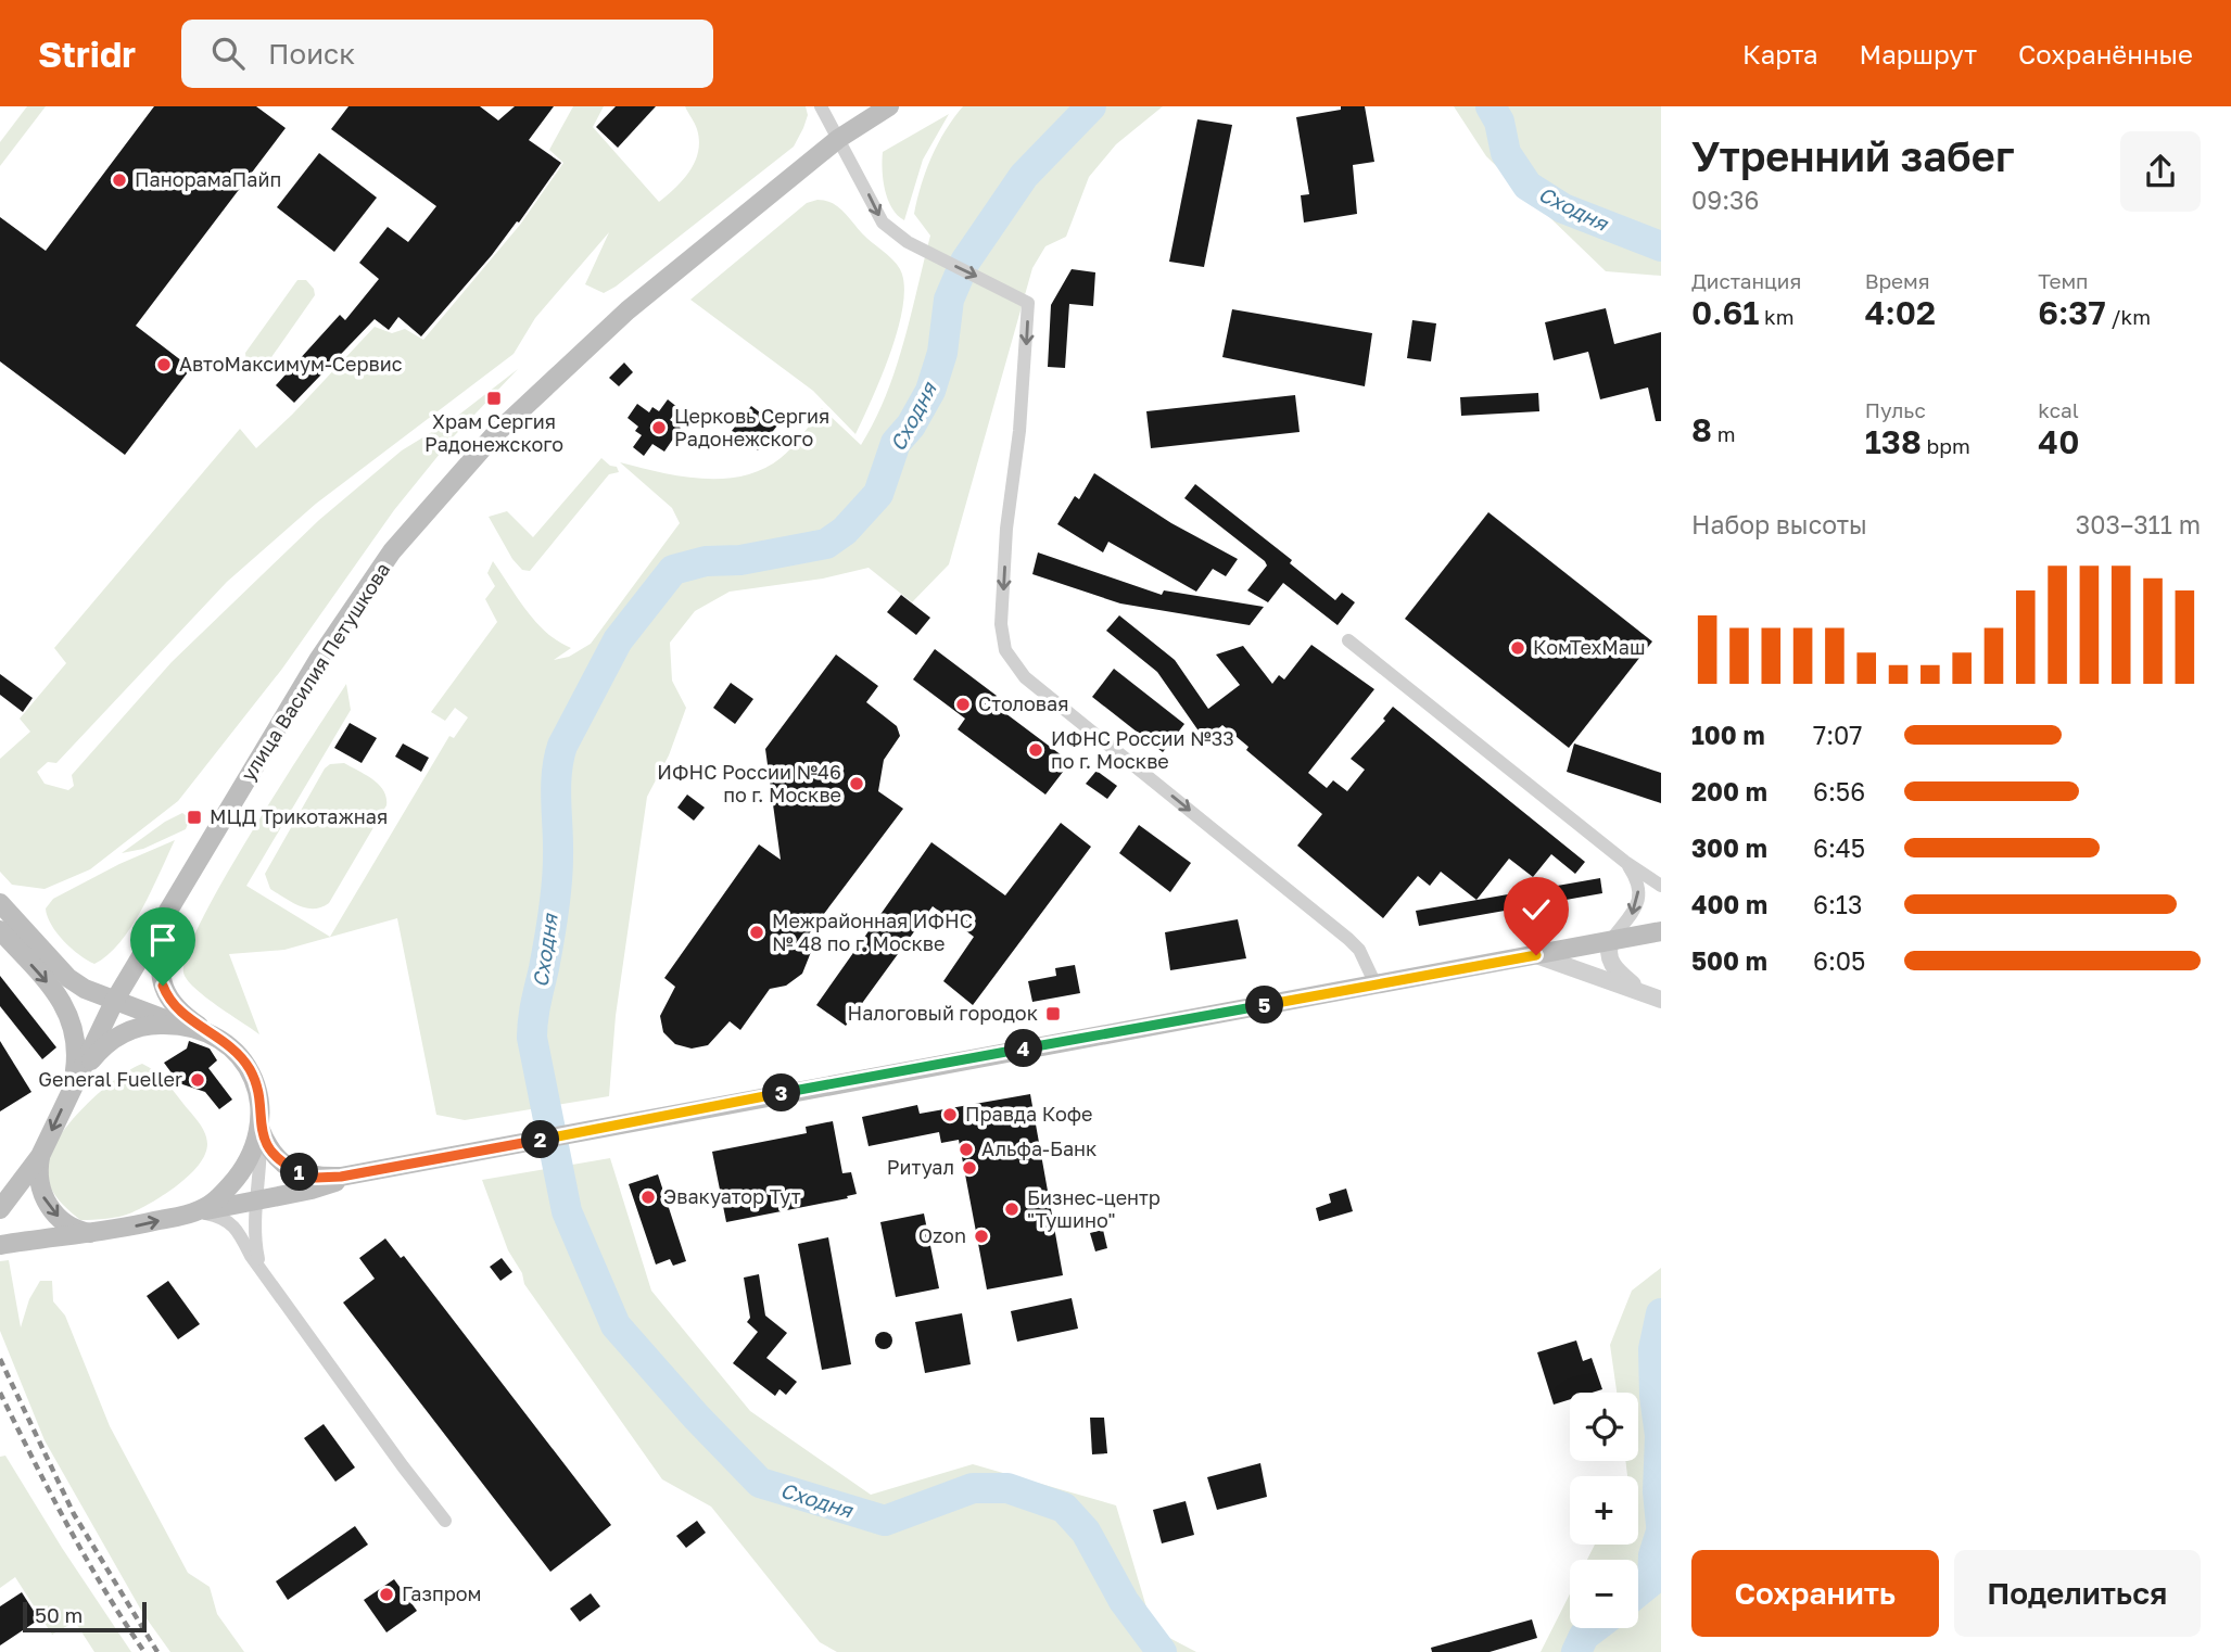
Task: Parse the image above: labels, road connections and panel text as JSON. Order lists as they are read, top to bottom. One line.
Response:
{"streets":{"main road":["улица Василия Петушкова"]},"water":["Сходня"],"places":{"other":["ПанорамаПайп","АвтоМаксимум-Сервиc","Церковь Сергия Радонежского","КомТехМаш","Столовая","ИФНС России №33 по г. Москве","ИФНС России №46 по г. Москве","Межрайонная ИФНС № 48 по г. Москве","General Fueller","Правда Кофе","Альфа-Банк","Ритуал","Эвакуатор Тут","Бизнес-центр \"Тушино\"","Ozon","Газпром"],"transit":["Храм Сергия Радонежского","МЦД Трикотажная","Налоговый городок"]},"scale_bar":"50 m","page":{"header":"Stridr","search":"Поиск","nav":["Карта","Маршрут","Сохранённые"],"heading":["Утренний забег","09:36"],"stats":[["Дистанция","0.61 km"],["Время","4:02"],["Темп","6:37 /km"],["8 m"],["Пульс","138 bpm"],["kcal","40"]],"chart":["Набор высоты","303–311 m"],"list":[{"name":"100 m","note":"7:07"},{"name":"200 m","note":"6:56"},{"name":"300 m","note":"6:45"},{"name":"400 m","note":"6:13"},{"name":"500 m","note":"6:05"}],"pins":["5","4","3","2","1"],"map_buttons":["+","−"],"buttons":["Сохранить","Поделиться"],"scale":"50 m"}}
